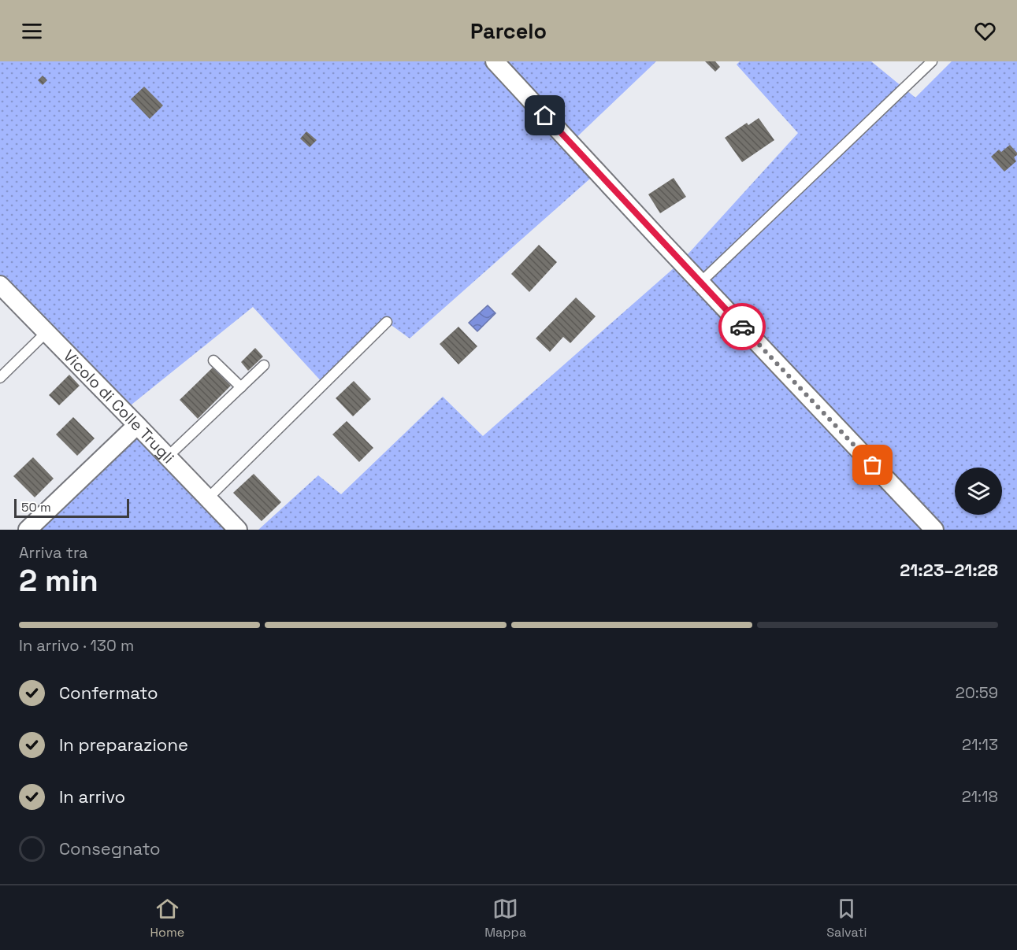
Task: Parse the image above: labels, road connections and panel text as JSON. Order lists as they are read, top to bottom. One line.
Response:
{"streets":{"street":["Vicolo di Colle Trugli"]},"scale_bar":"50 m","page":{"header":"Parcelo","scale":"50 m","heading":["2 min","Arriva tra","21:23–21:28"],"bar":"In arrivo · 130 m","list":[["Confermato","20:59"],["In preparazione","21:13"],["In arrivo","21:18"],"Consegnato"],"tabs":["Home","Mappa","Salvati"]}}
